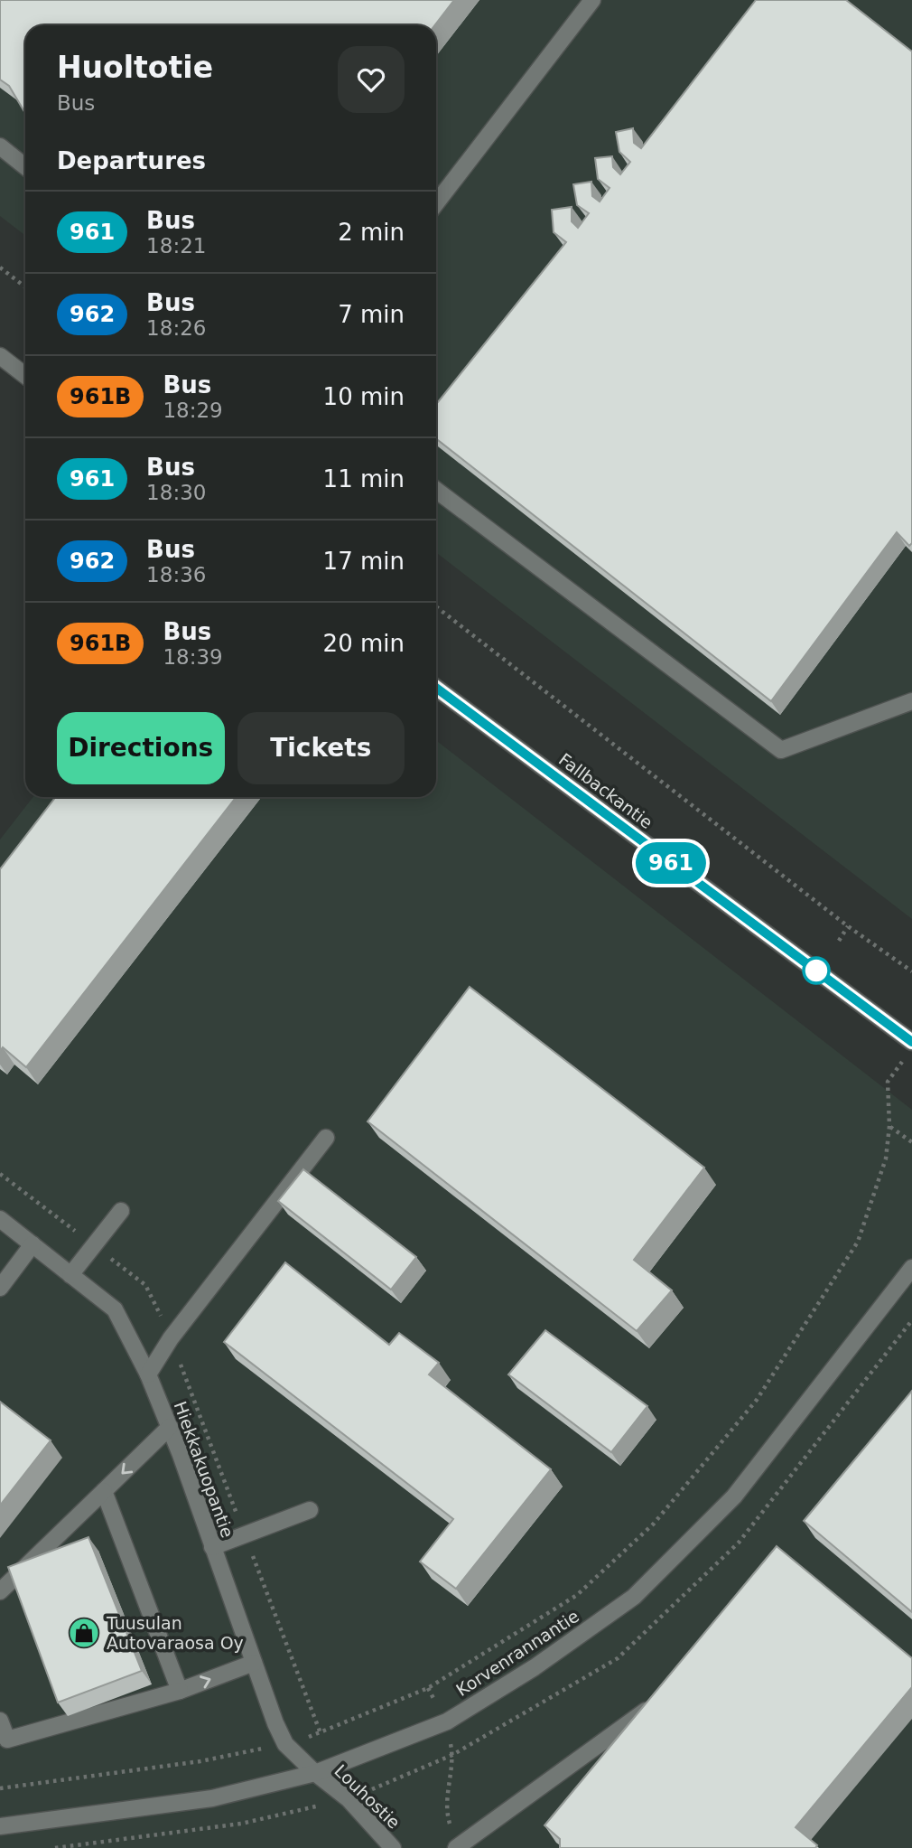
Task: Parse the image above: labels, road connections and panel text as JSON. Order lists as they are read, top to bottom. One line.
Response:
{"streets":{"street":["Fallbackantie","Hiekkakuopantie","Korvenrannantie","Louhostie"]},"crossings":[["Hiekkakuopantie","Korvenrannantie"],["Hiekkakuopantie","Louhostie"],["Korvenrannantie","Louhostie"]],"places":{"shop":["Tuusulan Autovaraosa Oy"]},"lines":["bus line 961"],"page":{"on_map":"961","heading":[["Huoltotie","Bus"],"Departures"],"list":[{"mark":"961","name":"Bus","note":"18:21","value":"2 min"},{"mark":"962","name":"Bus","note":"18:26","value":"7 min"},{"mark":"961B","name":"Bus","note":"18:29","value":"10 min"},{"mark":"961","name":"Bus","note":"18:30","value":"11 min"},{"mark":"962","name":"Bus","note":"18:36","value":"17 min"},{"mark":"961B","name":"Bus","note":"18:39","value":"20 min"}],"buttons":["Directions","Tickets"]}}
